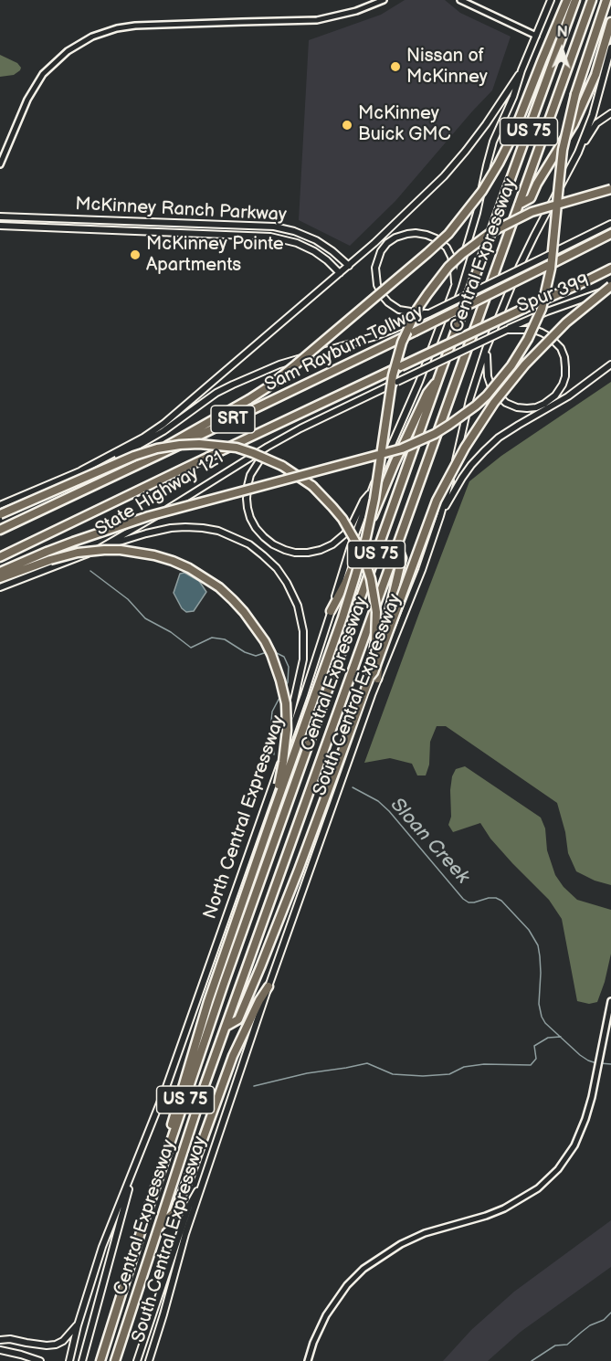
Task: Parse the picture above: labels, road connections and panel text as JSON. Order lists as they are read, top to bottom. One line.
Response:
{"streets":{"highway":["US 75","Central Expressway","Sam Rayburn Tollway","SRT"],"main road":["McKinney Ranch Parkway","Spur 399","State Highway 121","South Central Expressway","North Central Expressway"]},"crossings":[["Spur 399","State Highway 121"]],"water":["Sloan Creek"],"places":["Nissan of McKinney","McKinney Buick GMC","McKinney Pointe Apartments"],"north":"top"}
